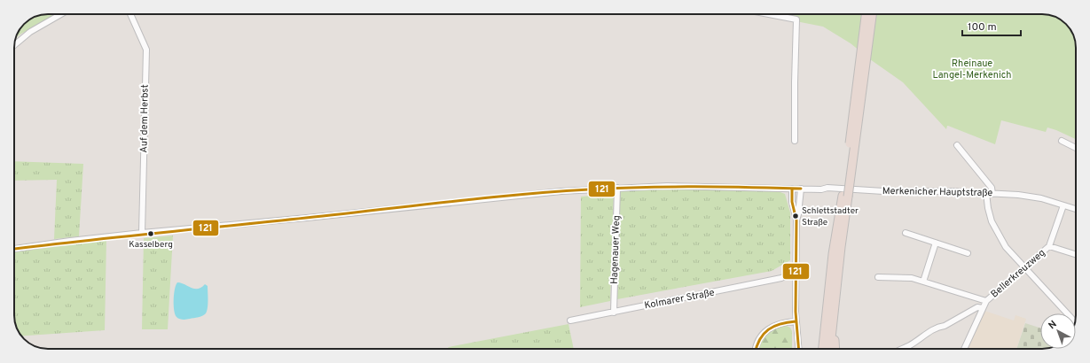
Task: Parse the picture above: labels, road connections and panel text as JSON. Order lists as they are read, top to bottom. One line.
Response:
{"streets":{"street":["Auf dem Herbst","Merkenicher Hauptstraße","Hagenauer Weg","Bellerkreuzweg","Kolmarer Straße"]},"crossings":[["Auf dem Herbst","Merkenicher Hauptstraße"],["Merkenicher Hauptstraße","Hagenauer Weg"],["Merkenicher Hauptstraße","Bellerkreuzweg"],["Hagenauer Weg","Kolmarer Straße"]],"parks":["Rheinaue Langel-Merkenich"],"places":["Schlettstadter Straße","Kasselberg"],"lines":["transit line 121"],"scale_bar":"100 m","north":"top left"}
